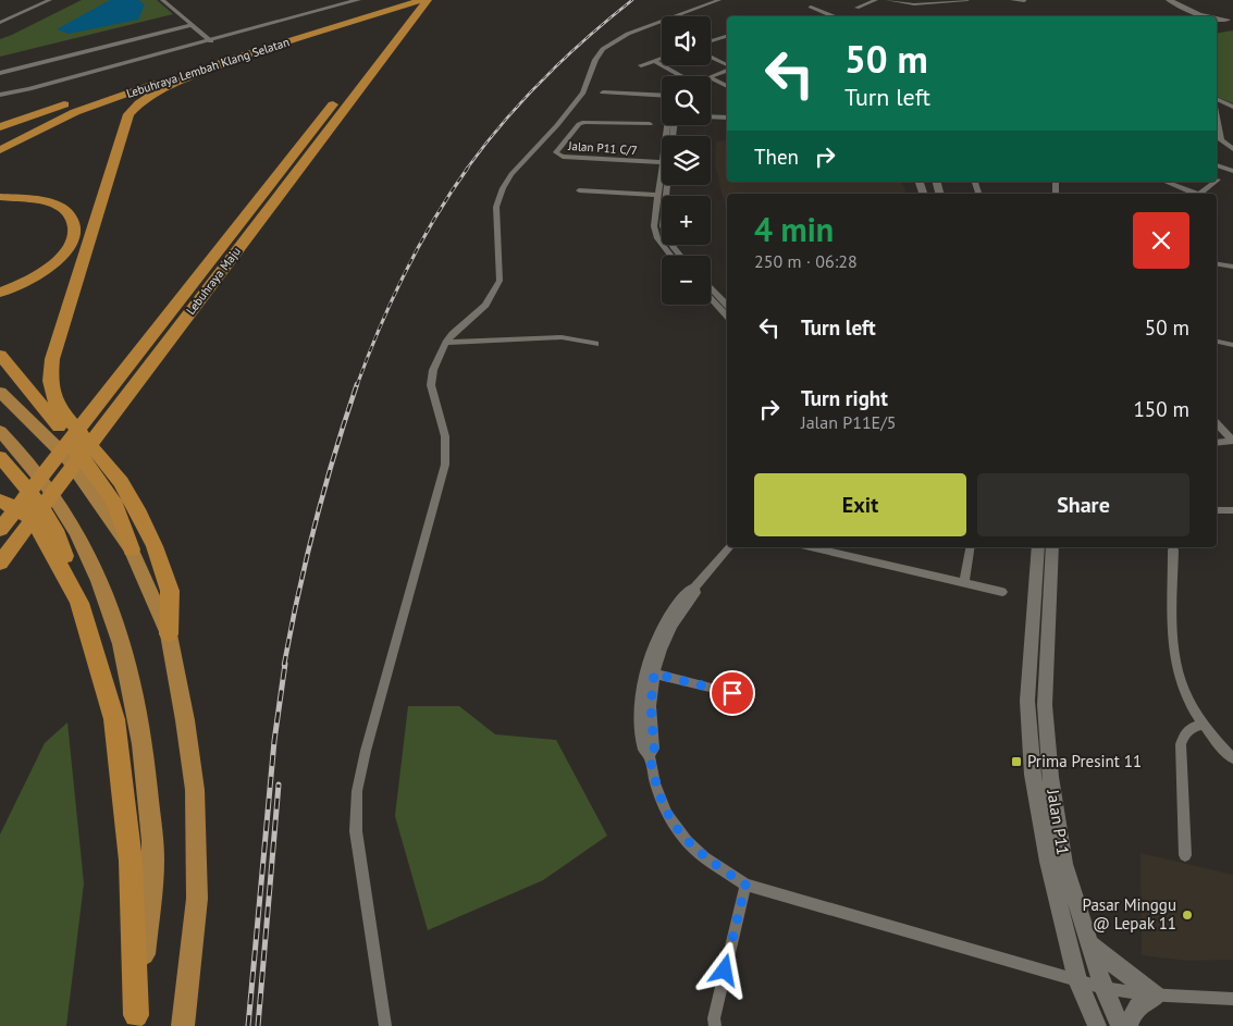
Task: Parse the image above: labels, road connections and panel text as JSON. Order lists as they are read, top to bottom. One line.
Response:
{"streets":{"highway":["Lebuhraya Lembah Klang Selatan","Lebuhraya Maju"],"main road":["Jalan P11"],"street":["Jalan P11 C/7"]},"places":{"transit":["Prima Presint 11"],"other":["Pasar Minggu @ Lepak 11"]},"page":{"map_buttons":["+","−"],"turn":["50 m","Turn left"],"then":"Then","heading":["4 min","250 m · 06:28"],"list":[{"name":"Turn left","value":"50 m"},{"name":"Turn right","note":"Jalan P11E/5","value":"150 m"}],"buttons":["Exit","Share"]}}
